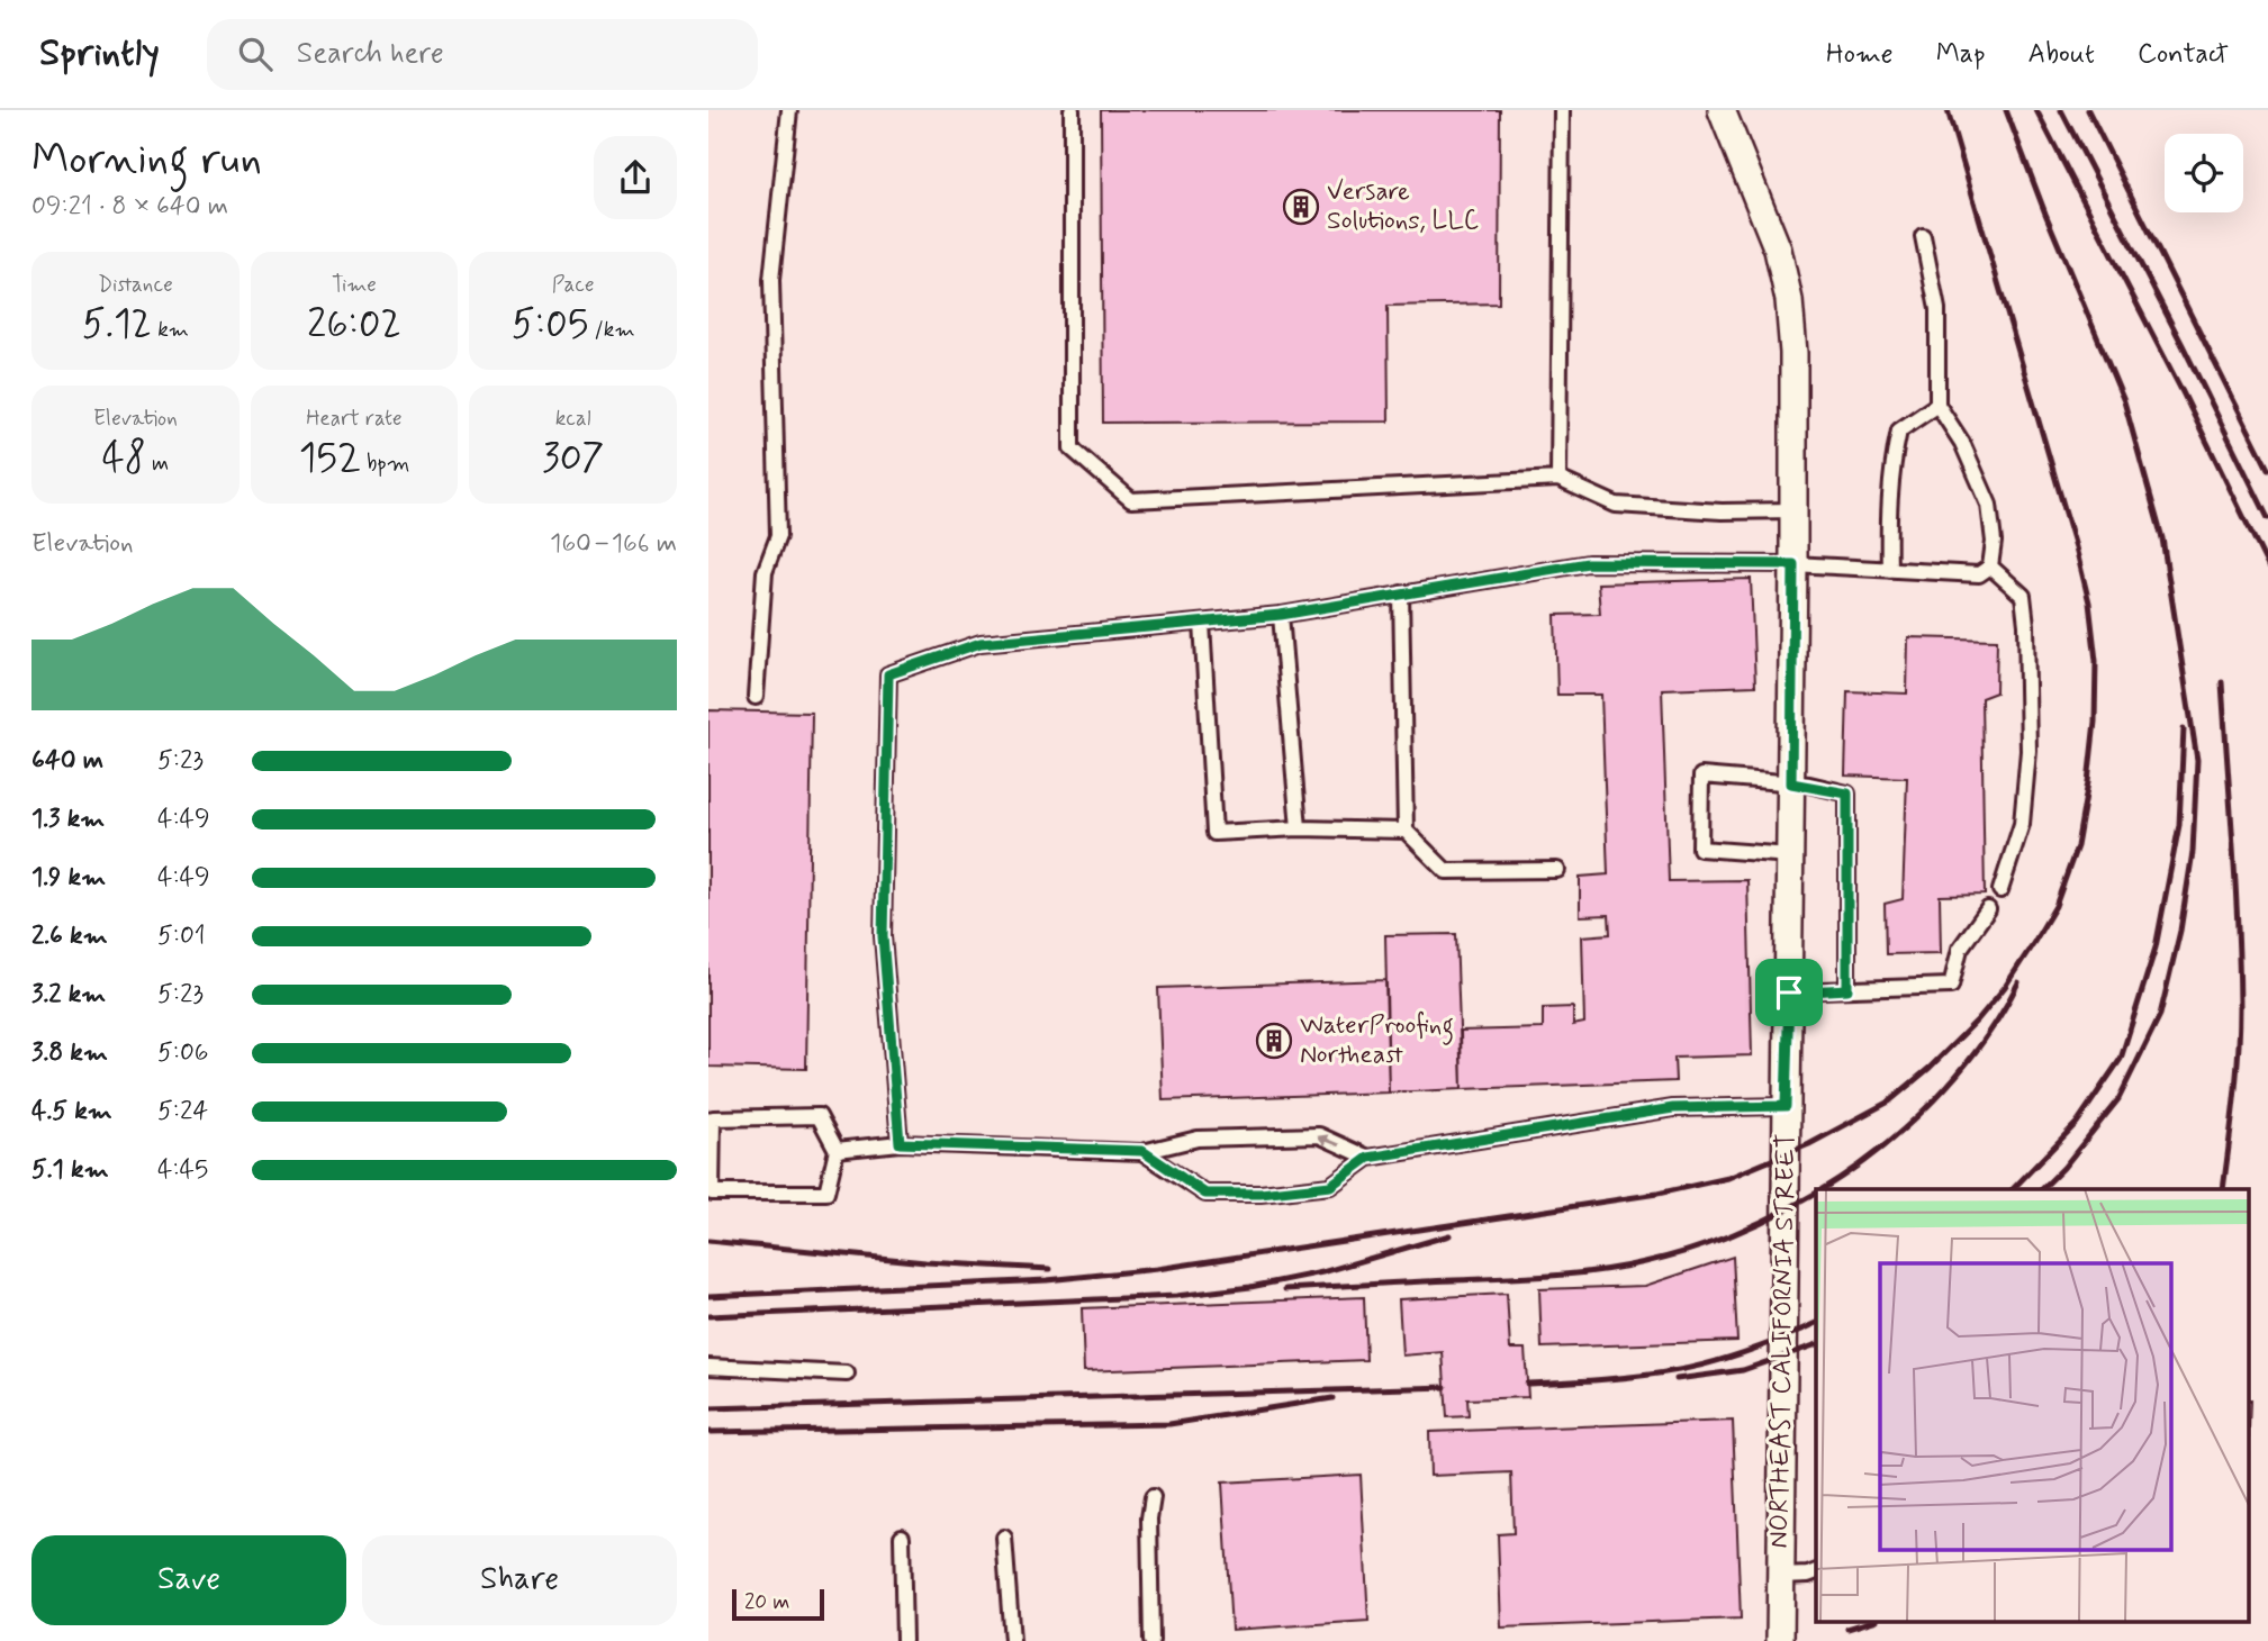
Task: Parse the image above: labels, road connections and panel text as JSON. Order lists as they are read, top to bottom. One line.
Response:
{"streets":{"street":["NORTHEAST CALIFORNIA STREET"]},"places":{"building":["Versare Solutions, LLC","WaterProofing Northeast"]},"scale_bar":"20 m","page":{"header":"Sprintly","search":"Search here","nav":["Home","Map","About","Contact"],"heading":["Morning run","09:21 · 8 × 640 m"],"stats":[["Distance","5.12 km"],["Time","26:02"],["Pace","5:05 /km"],["Elevation","48 m"],["Heart rate","152 bpm"],["kcal","307"]],"chart":["Elevation","160–166 m"],"list":[{"name":"640 m","note":"5:23"},{"name":"1.3 km","note":"4:49"},{"name":"1.9 km","note":"4:49"},{"name":"2.6 km","note":"5:01"},{"name":"3.2 km","note":"5:23"},{"name":"3.8 km","note":"5:06"},{"name":"4.5 km","note":"5:24"},{"name":"5.1 km","note":"4:45"}],"buttons":["Save","Share"],"scale":"20 m"}}
